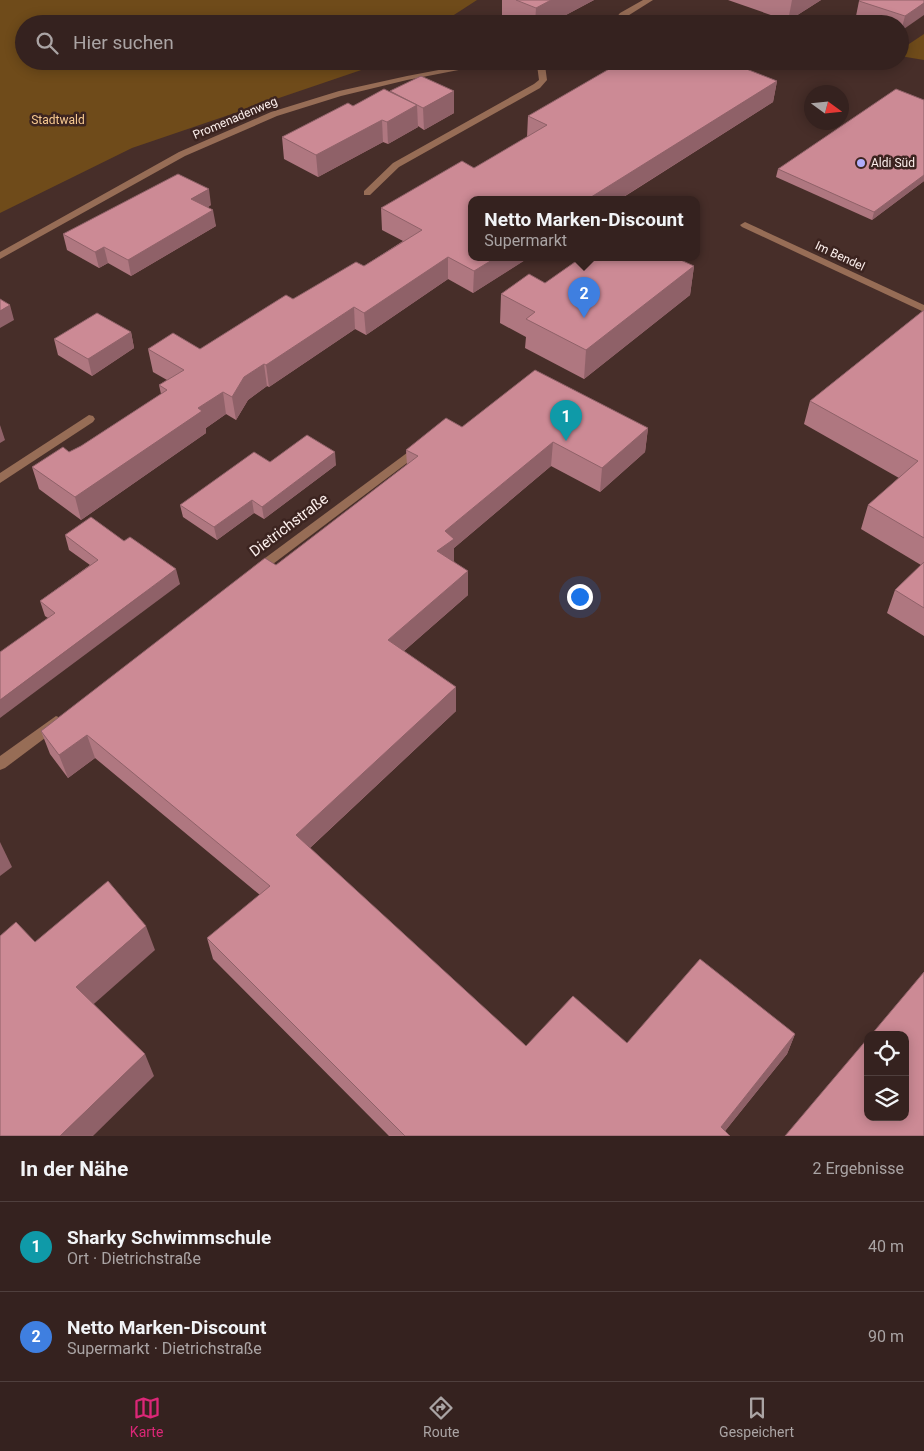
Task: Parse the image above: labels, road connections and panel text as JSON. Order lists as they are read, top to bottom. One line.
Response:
{"streets":{"street":["Promenadenweg","Im Bendel","Dietrichstraße"]},"parks":["Stadtwald"],"places":["Aldi Süd"],"north":"right","page":{"search":"Hier suchen","popup":["Netto Marken-Discount","Supermarkt"],"pins":["2","1"],"heading":["In der Nähe","2 Ergebnisse"],"list":[{"mark":"1","name":"Sharky Schwimmschule","note":"Ort · Dietrichstraße","value":"40 m"},{"mark":"2","name":"Netto Marken-Discount","note":"Supermarkt · Dietrichstraße","value":"90 m"}],"nav":["Karte","Route","Gespeichert"]}}
